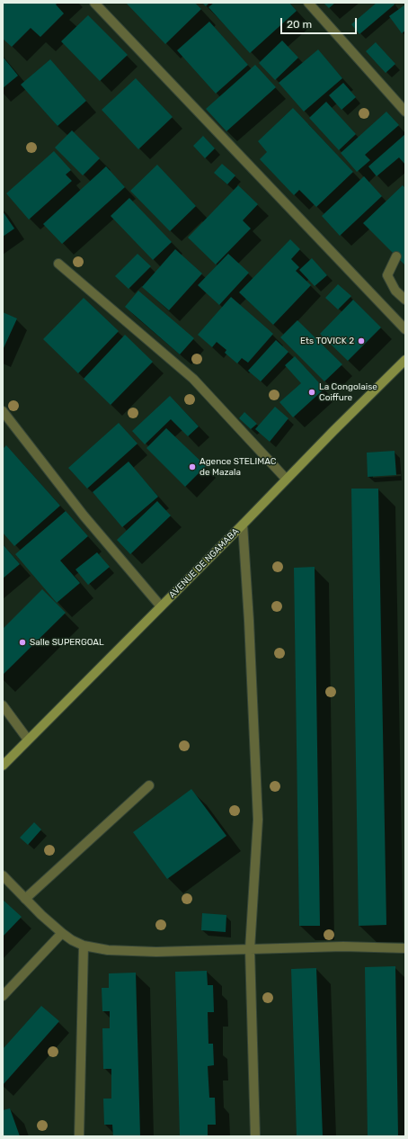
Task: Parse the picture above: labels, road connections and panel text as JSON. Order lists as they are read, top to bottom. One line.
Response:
{"streets":{"main road":["AVENUE DE NGAMABA"]},"places":["Ets TOVICK 2","La Congolaise Coiffure","Agence STELIMAC de Mazala","Salle SUPERGOAL"],"scale_bar":"20 m"}
